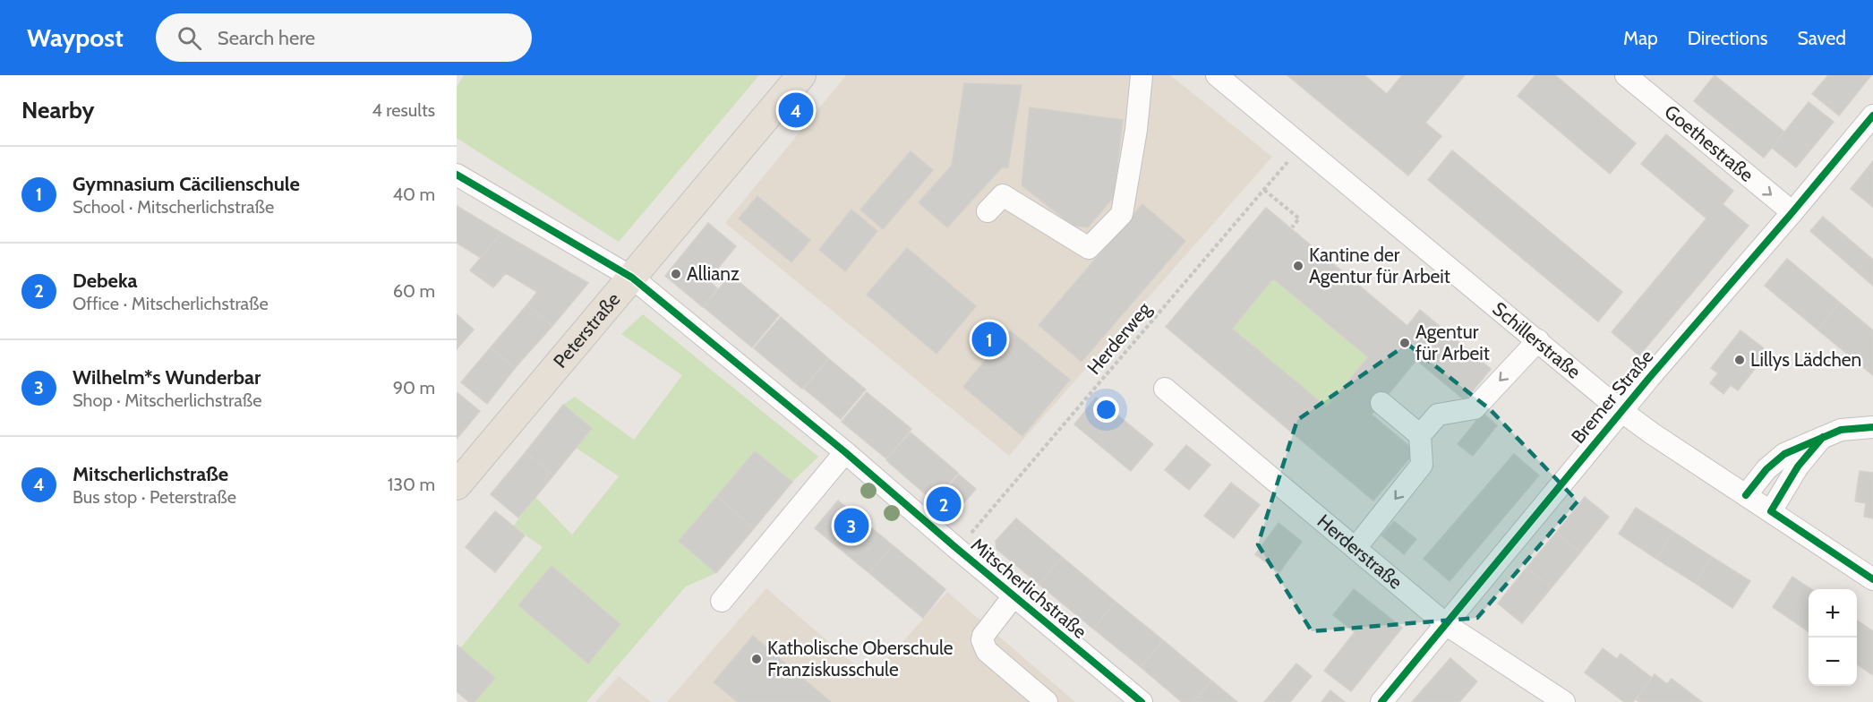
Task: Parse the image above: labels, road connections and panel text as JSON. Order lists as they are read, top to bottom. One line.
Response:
{"streets":{"main road":["Peterstraße"],"street":["Goethestraße","Schillerstraße","Bremer Straße","Herderstraße","Mitscherlichstraße"],"path":["Herderweg"]},"crossings":[["Goethestraße","Bremer Straße"],["Peterstraße","Mitscherlichstraße"],["Herderweg","Schillerstraße"],["Herderweg","Mitscherlichstraße"],["Schillerstraße","Bremer Straße"],["Bremer Straße","Herderstraße"]],"one_way":["Goethestraße"],"places":["Kantine der Agentur für Arbeit","Allianz","Agentur für Arbeit","Lillys Lädchen","Katholische Oberschule Franziskusschule"],"page":{"header":"Waypost","search":"Search here","nav":["Map","Directions","Saved"],"heading":["Nearby","4 results"],"pins":["4","1","2","3"],"list":[{"mark":"1","name":"Gymnasium Cäcilienschule","note":"School · Mitscherlichstraße","value":"40 m"},{"mark":"2","name":"Debeka","note":"Office · Mitscherlichstraße","value":"60 m"},{"mark":"3","name":"Wilhelm*s Wunderbar","note":"Shop · Mitscherlichstraße","value":"90 m"},{"mark":"4","name":"Mitscherlichstraße","note":"Bus stop · Peterstraße","value":"130 m"}],"map_buttons":["+","−"]}}
